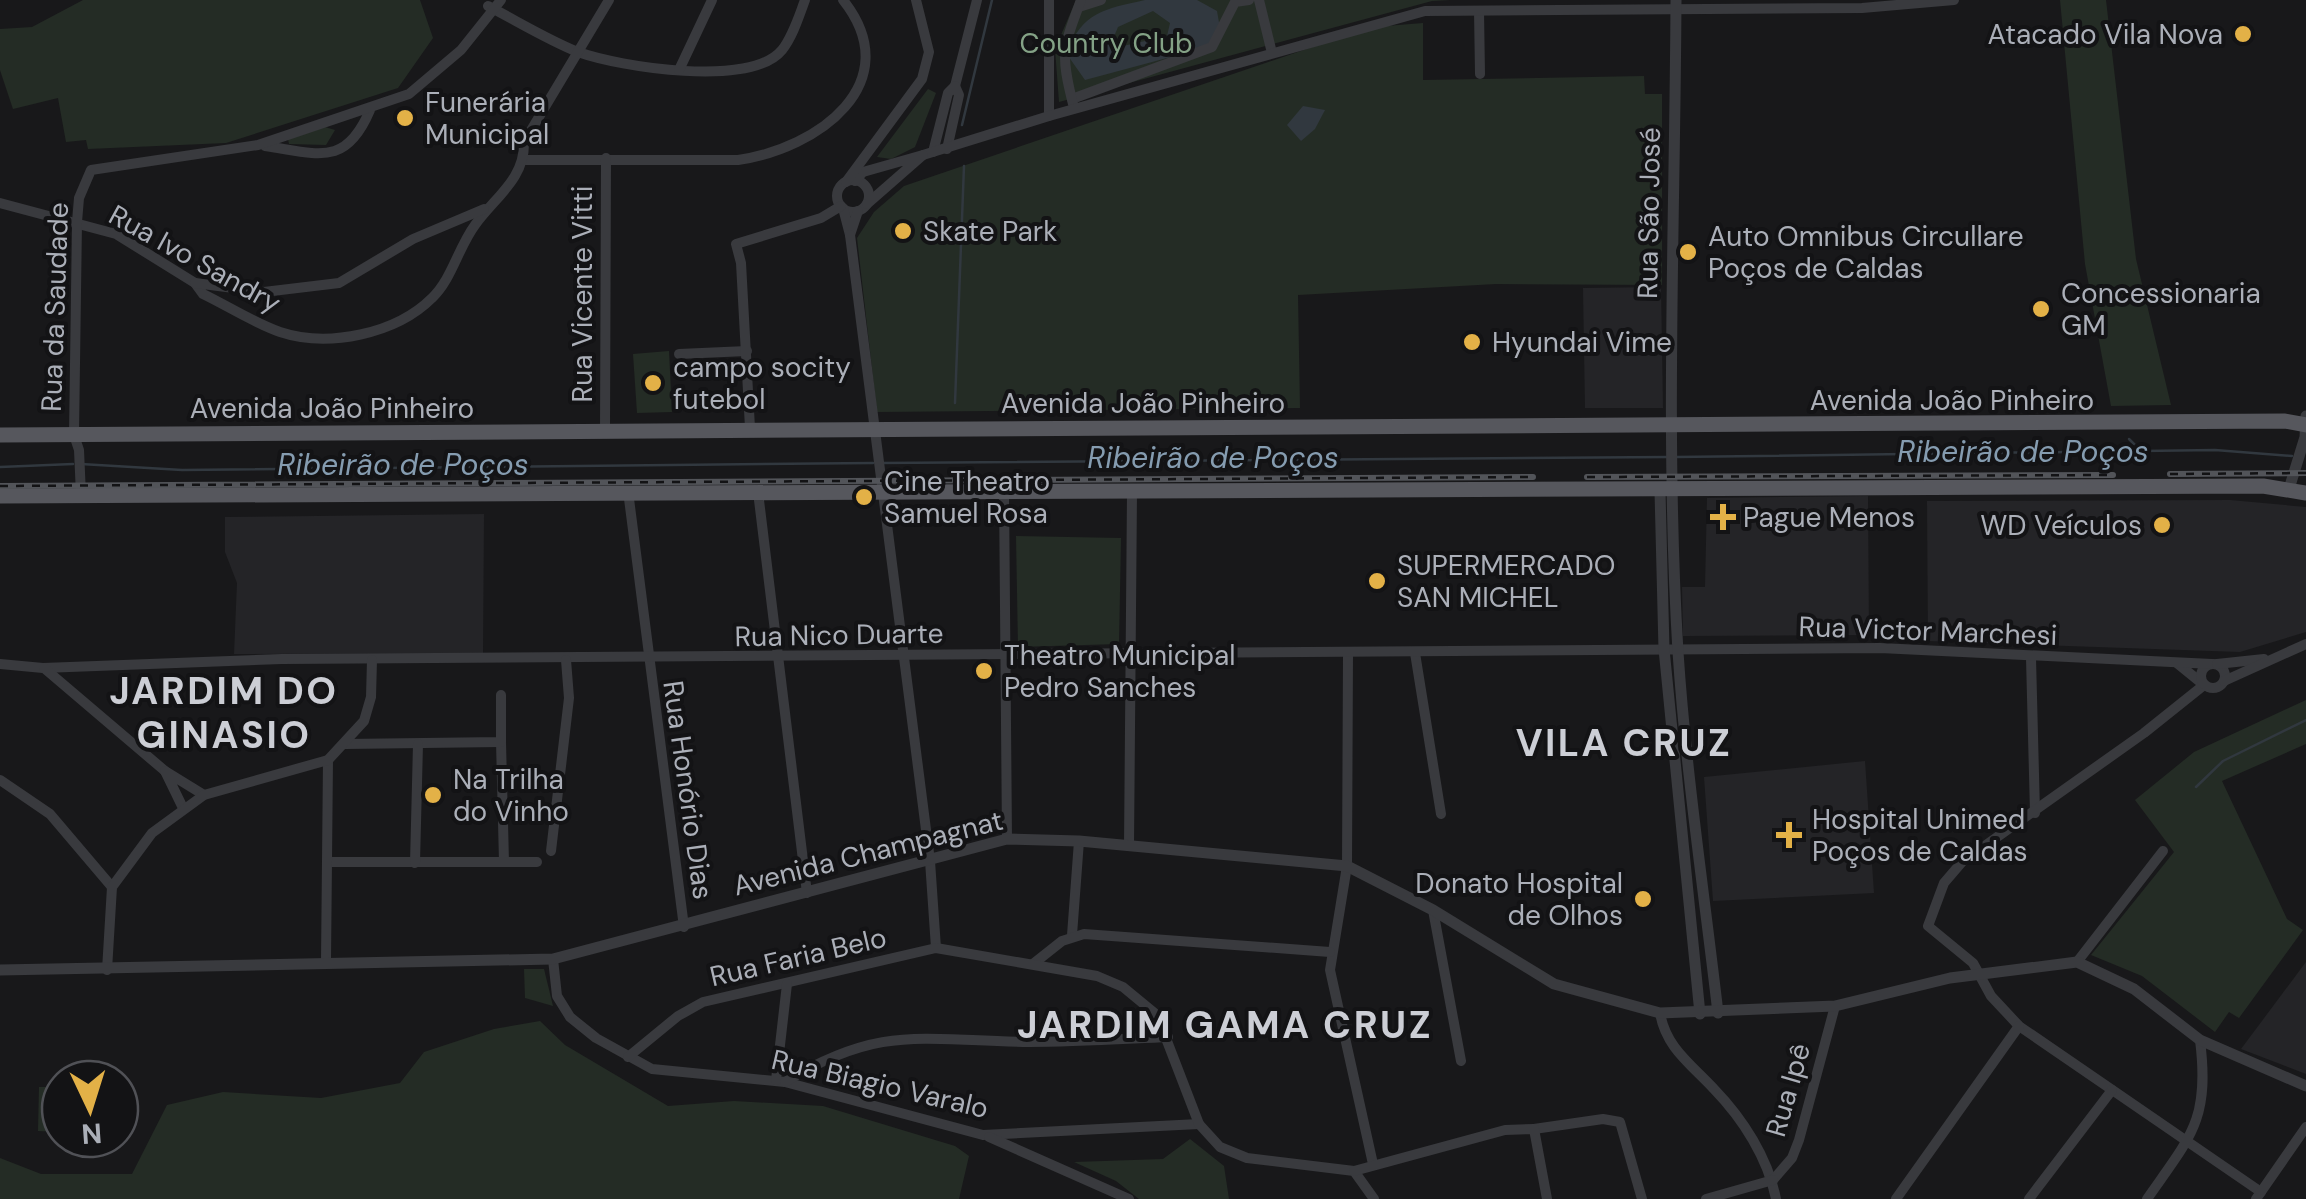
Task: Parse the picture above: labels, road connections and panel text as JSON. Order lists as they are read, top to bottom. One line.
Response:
{"streets":{"main road":["Avenida João Pinheiro"],"street":["Rua São José","Rua Ivo Sandry","Rua Vicente Vitti","Rua da Saudade","Rua Victor Marchesi","Rua Nico Duarte","Rua Honório Dias","Avenida Champagnat","Rua Faria Belo","Rua Biagio Varalo","Rua Ipê"]},"crossings":[["Rua São José","Avenida João Pinheiro"],["Rua Ivo Sandry","Rua da Saudade"],["Rua Vicente Vitti","Avenida João Pinheiro"],["Rua da Saudade","Avenida João Pinheiro"],["Rua Victor Marchesi","Rua Nico Duarte"],["Rua Nico Duarte","Rua Honório Dias"],["Rua Honório Dias","Avenida Champagnat"],["Avenida Champagnat","Rua Biagio Varalo"],["Avenida Champagnat","Rua Ipê"],["Rua Faria Belo","Rua Biagio Varalo"]],"districts":["JARDIM DO GINASIO","VILA CRUZ","JARDIM GAMA CRUZ"],"water":["Ribeirão de Poços"],"parks":["Country Club"],"places":{"other":["Atacado Vila Nova","Funerária Municipal","Skate Park","Auto Omnibus Circullare Poços de Caldas","Concessionaria GM","Hyundai Vime","campo socity futebol","Cine Theatro Samuel Rosa","WD Veículos","SUPERMERCADO SAN MICHEL","Theatro Municipal Pedro Sanches","Na Trilha do Vinho","Donato Hospital de Olhos"],"health":["Pague Menos","Hospital Unimed Poços de Caldas"]},"north":"bottom"}
